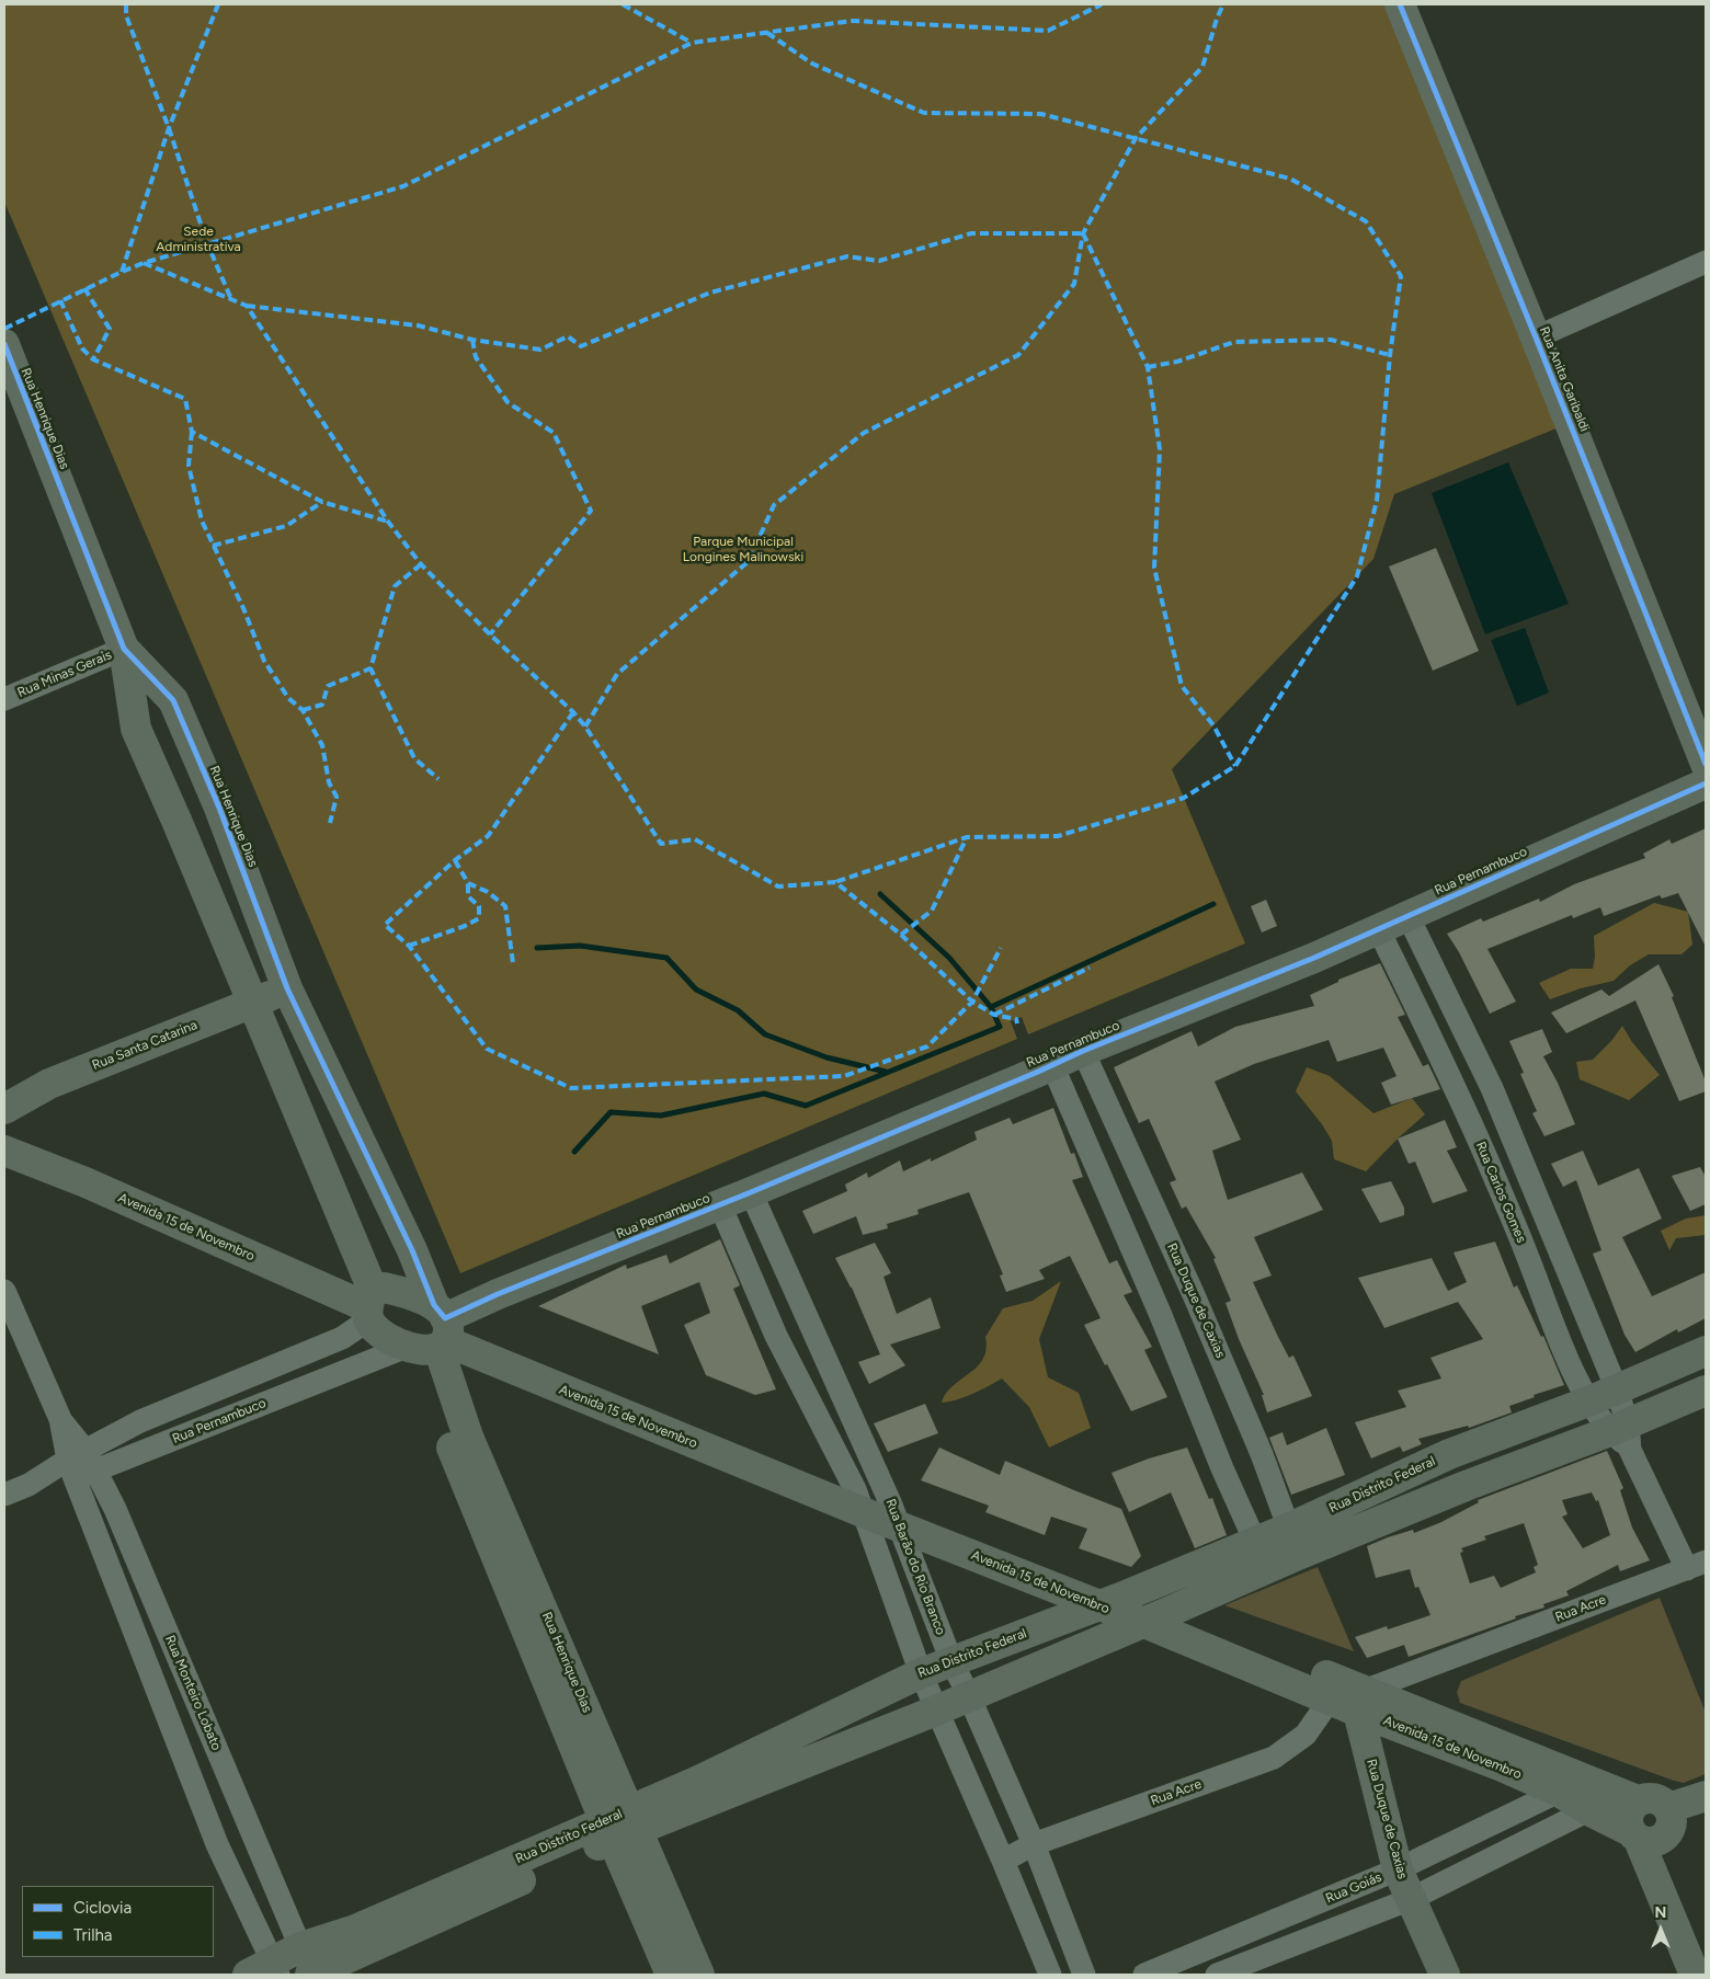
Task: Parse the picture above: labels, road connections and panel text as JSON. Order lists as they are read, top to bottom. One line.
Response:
{"streets":{"street":["Rua Anita Garibaldi","Rua Henrique Dias","Rua Minas Gerais","Rua Pernambuco","Rua Santa Catarina","Rua Carlos Gomes","Avenida 15 de Novembro","Rua Duque de Caxias","Rua Distrito Federal","Rua Barão do Rio Branco","Rua Acre","Rua Monteiro Lobato","Rua Goiás"]},"crossings":[["Rua Henrique Dias","Rua Minas Gerais"],["Rua Henrique Dias","Rua Pernambuco"],["Rua Henrique Dias","Rua Santa Catarina"],["Rua Henrique Dias","Avenida 15 de Novembro"],["Rua Henrique Dias","Rua Distrito Federal"],["Rua Pernambuco","Rua Carlos Gomes"],["Rua Pernambuco","Avenida 15 de Novembro"],["Rua Pernambuco","Rua Duque de Caxias"],["Rua Pernambuco","Rua Barão do Rio Branco"],["Rua Pernambuco","Rua Monteiro Lobato"],["Rua Carlos Gomes","Rua Distrito Federal"],["Rua Carlos Gomes","Rua Acre"],["Avenida 15 de Novembro","Rua Duque de Caxias"],["Avenida 15 de Novembro","Rua Distrito Federal"],["Avenida 15 de Novembro","Rua Barão do Rio Branco"],["Avenida 15 de Novembro","Rua Acre"],["Avenida 15 de Novembro","Rua Goiás"],["Rua Duque de Caxias","Rua Distrito Federal"],["Rua Duque de Caxias","Rua Acre"],["Rua Duque de Caxias","Rua Goiás"],["Rua Distrito Federal","Rua Barão do Rio Branco"],["Rua Distrito Federal","Rua Monteiro Lobato"],["Rua Barão do Rio Branco","Rua Acre"]],"parks":["Sede Administrativa","Parque Municipal Longines Malinowski"],"legend":["Ciclovia","Trilha"],"north":"top"}
